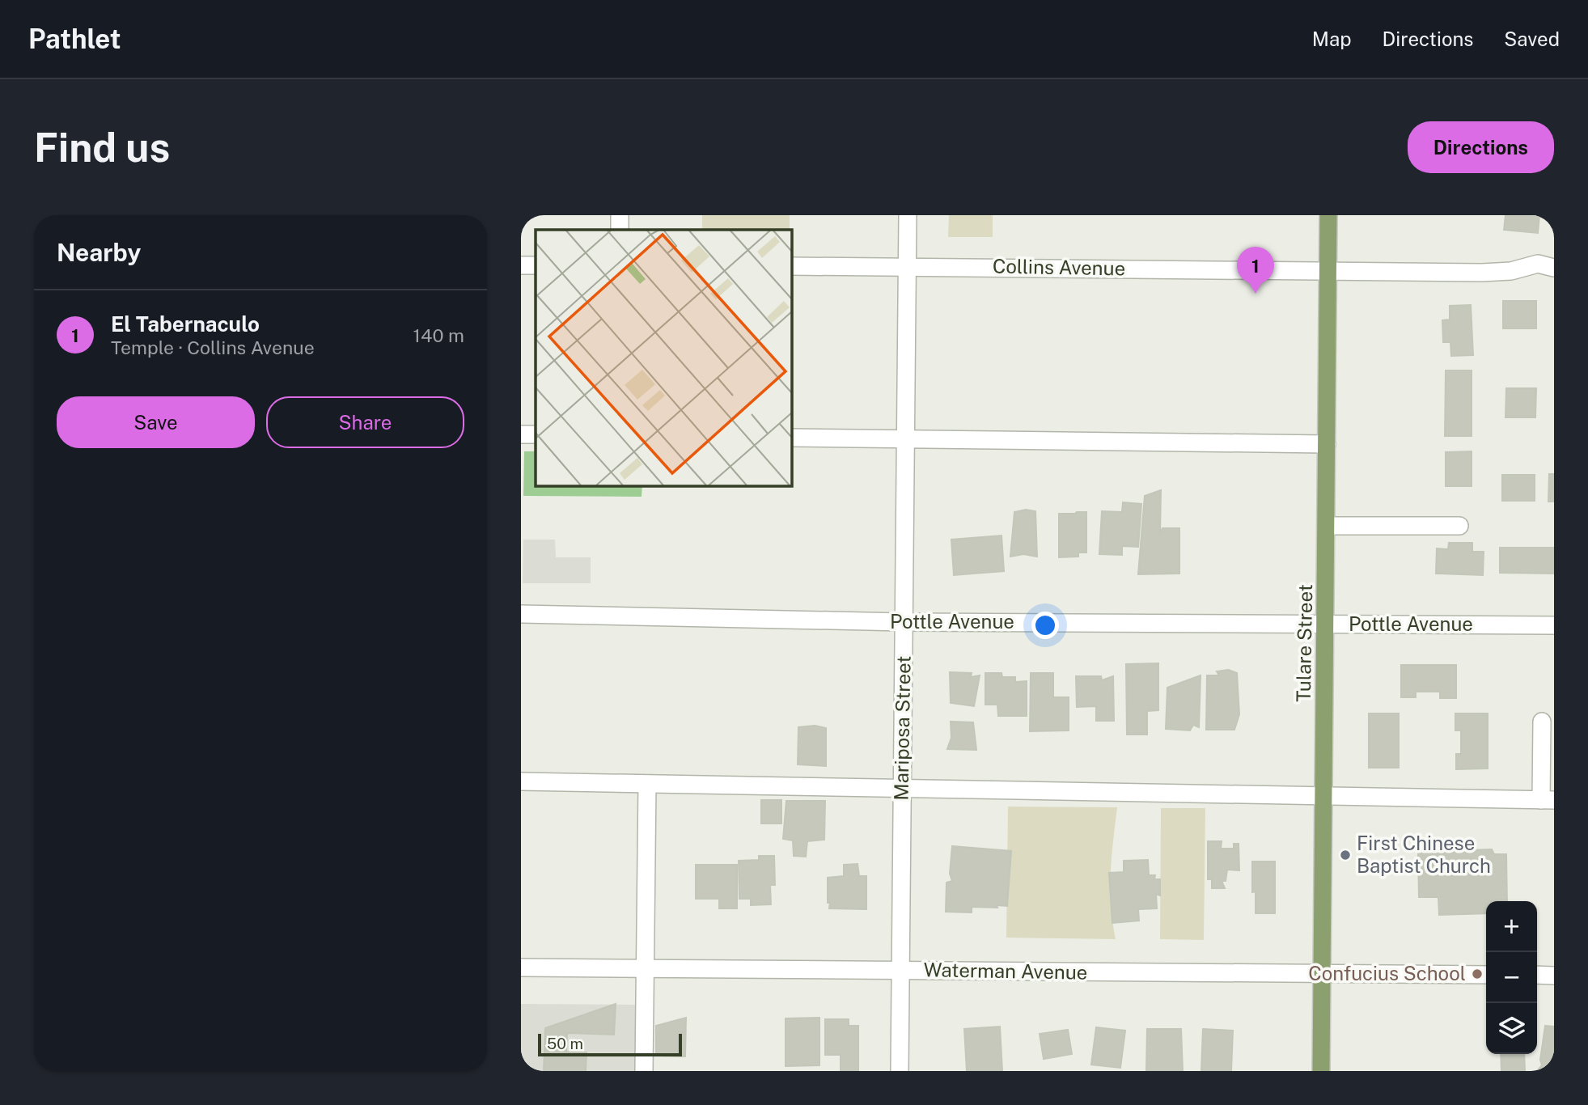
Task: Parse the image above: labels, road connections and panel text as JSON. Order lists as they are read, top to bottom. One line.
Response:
{"streets":{"main road":["Tulare Street"],"street":["Collins Avenue","Pottle Avenue","Mariposa Street","Waterman Avenue"]},"crossings":[["Collins Avenue","Tulare Street"],["Collins Avenue","Mariposa Street"],["Pottle Avenue","Tulare Street"],["Pottle Avenue","Mariposa Street"],["Tulare Street","Waterman Avenue"],["Mariposa Street","Waterman Avenue"]],"places":["First Chinese Baptist Church","Confucius School"],"scale_bar":"50 m","page":{"header":"Pathlet","nav":["Map","Directions","Saved"],"buttons":["Directions",["Save","Share"]],"title":"Find us","heading":"Nearby","pins":"1","list":[{"mark":"1","name":"El Tabernaculo","note":"Temple · Collins Avenue","value":"140 m"}],"map_buttons":["+","−"],"scale":"50 m"}}
